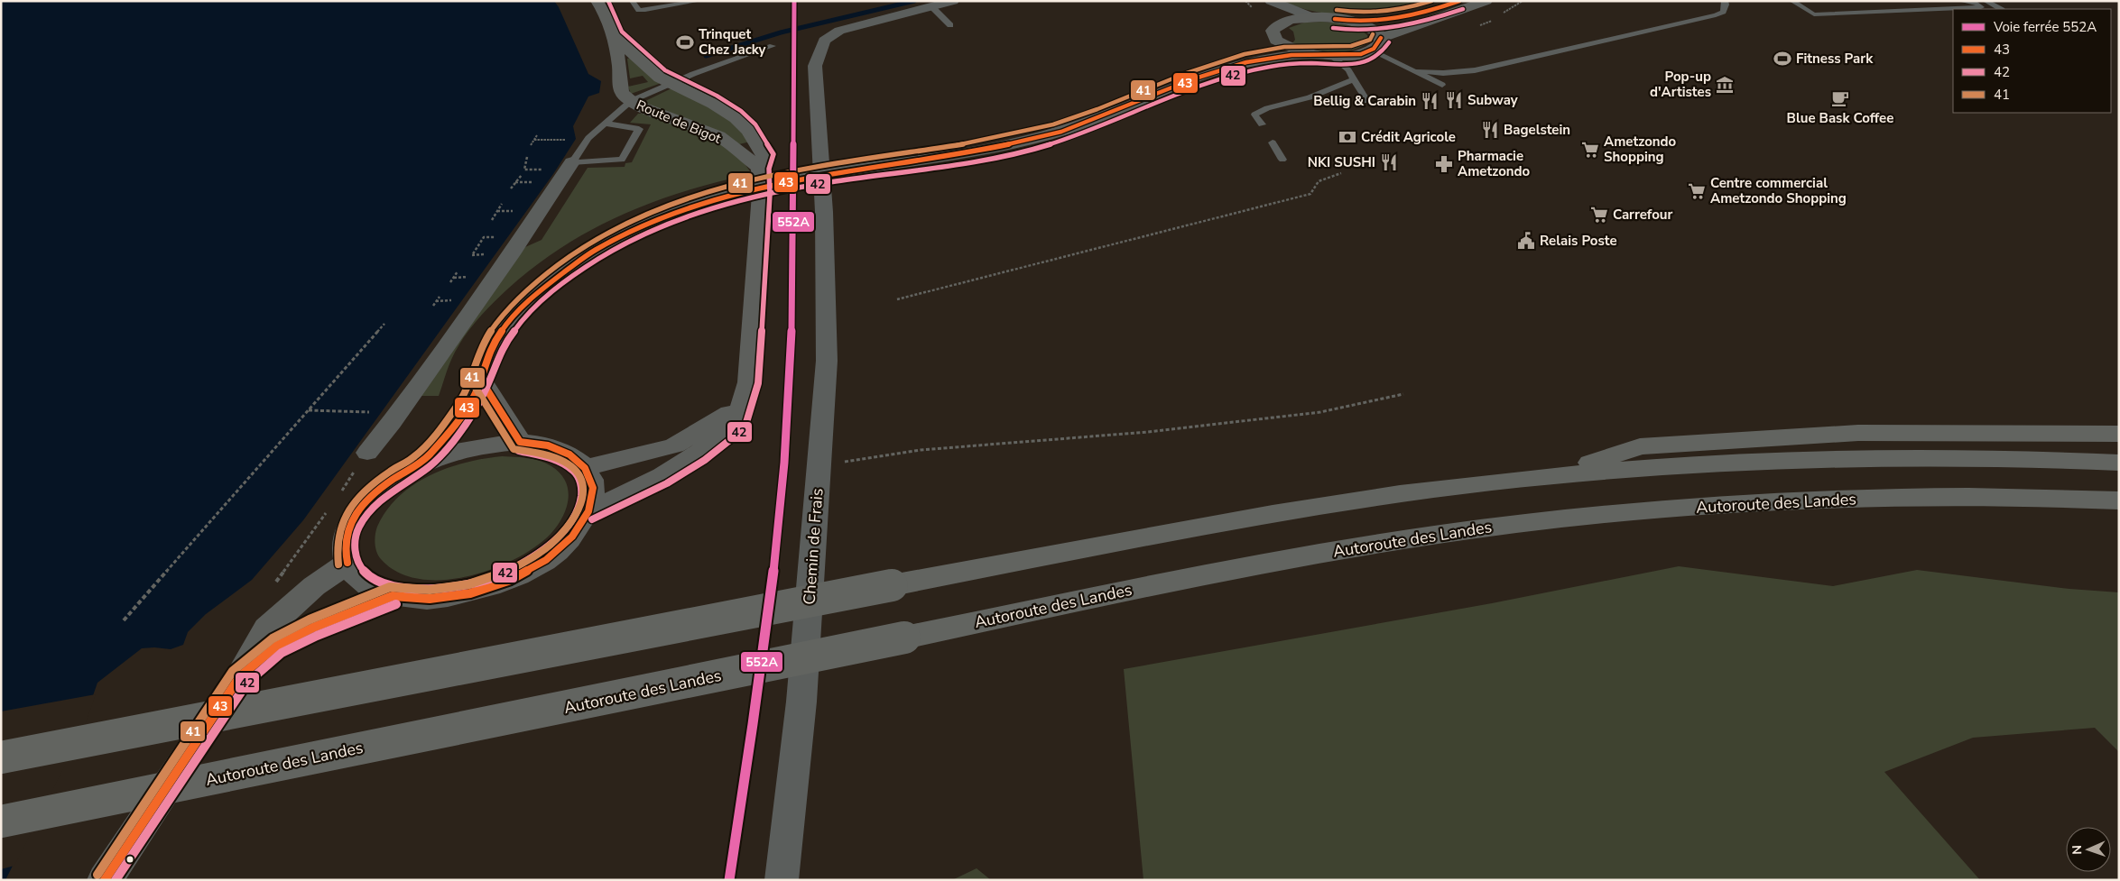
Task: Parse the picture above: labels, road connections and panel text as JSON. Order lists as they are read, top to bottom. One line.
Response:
{"streets":{"highway":["Autoroute des Landes"],"main road":["Route de Bigot"],"street":["Chemin de Frais"]},"places":{"sports":["Trinquet Chez Jacky","Fitness Park"],"museum":["Pop-up d'Artistes"],"cafe":["Blue Bask Coffee"],"restaurant":["Subway","Bellig & Carabin","Bagelstein","NKI SUSHI"],"bank":["Crédit Agricole"],"supermarket":["Ametzondo Shopping","Centre commercial Ametzondo Shopping","Carrefour"],"pharmacy":["Pharmacie Ametzondo"],"public building":["Relais Poste"]},"lines":["rail line 552A","transit line 43","transit line 42","transit line 41"],"legend":["Voie ferrée 552A","43","42","41"],"north":"left"}
